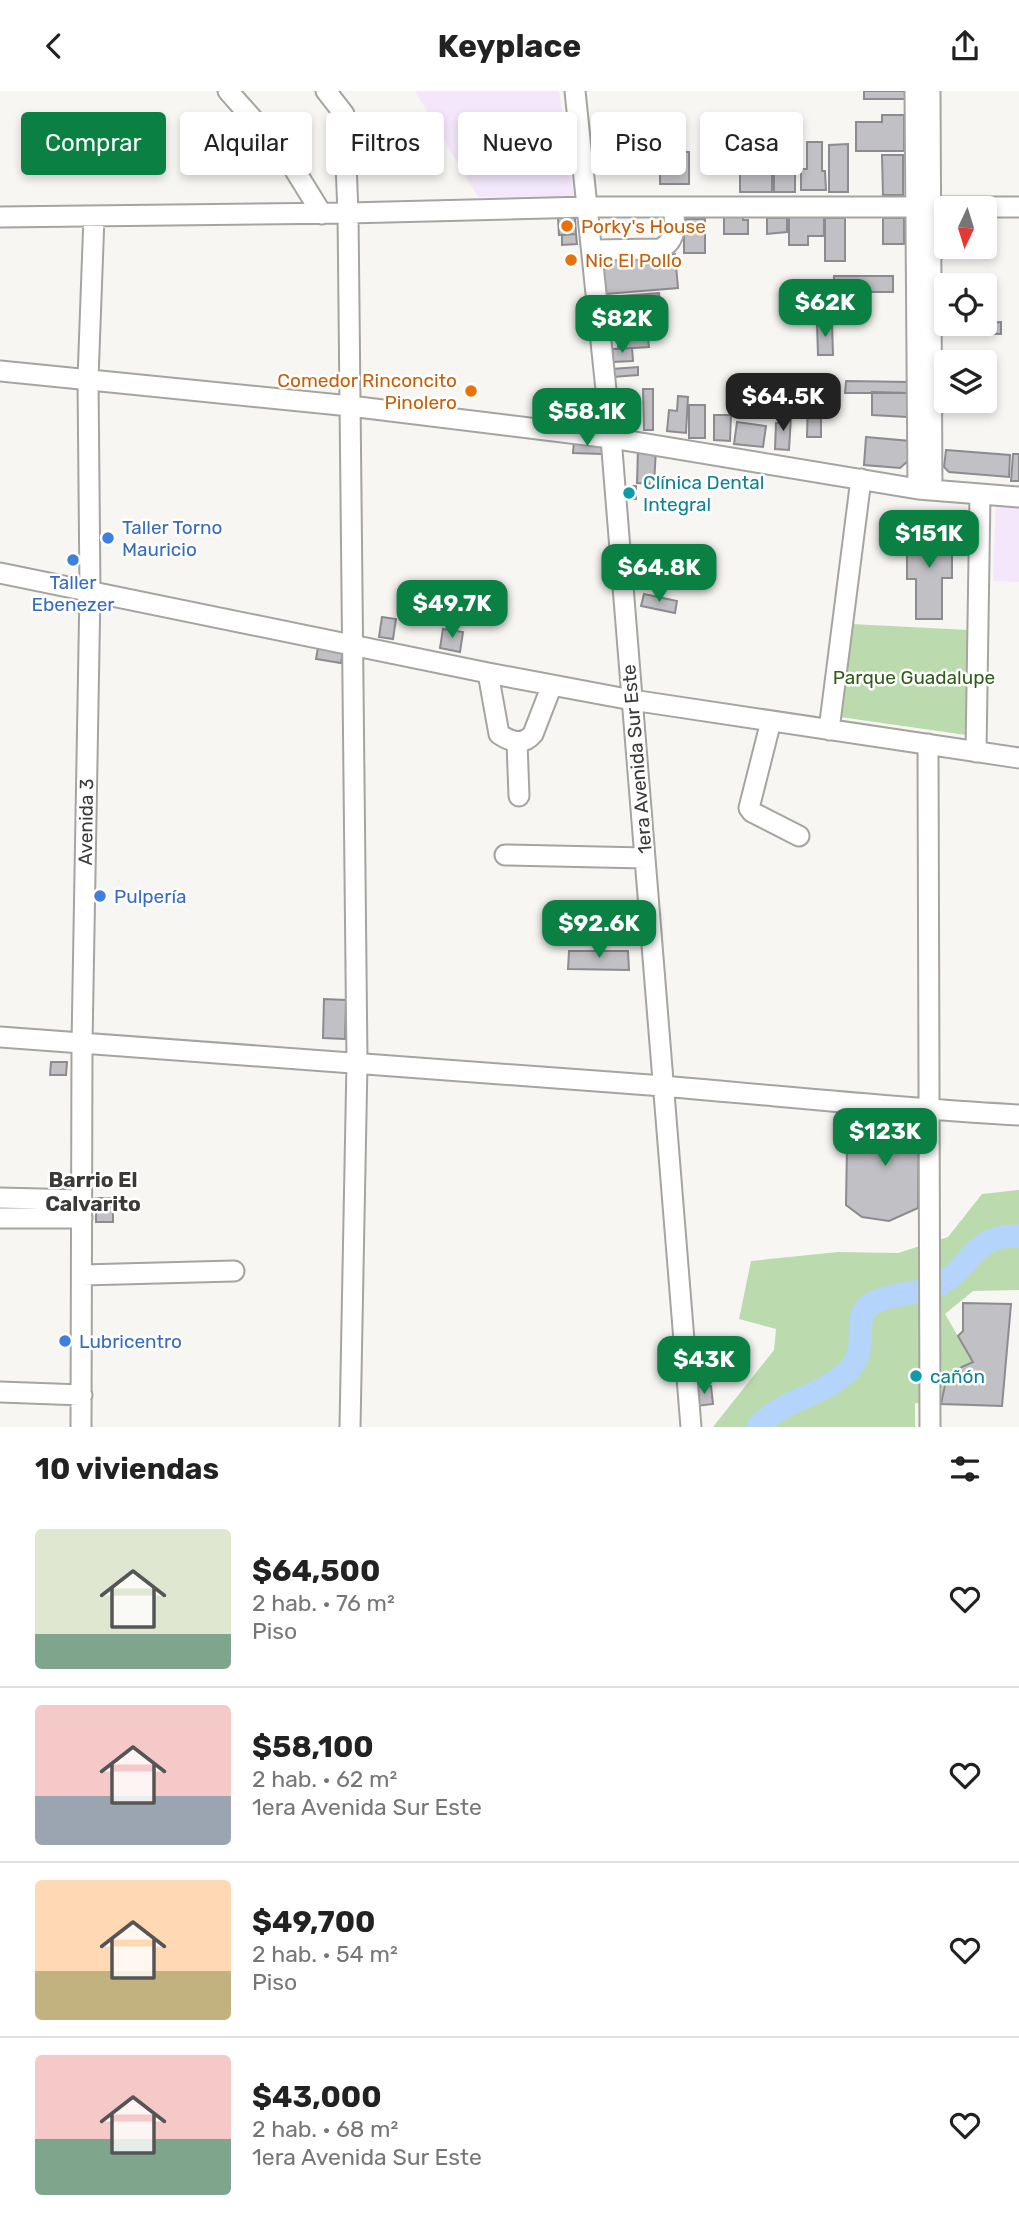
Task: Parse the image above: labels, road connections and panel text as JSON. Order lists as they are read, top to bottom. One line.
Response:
{"streets":{"street":["1era Avenida Sur Este","Avenida 3"]},"districts":["Barrio El Calvarito"],"parks":["Parque Guadalupe"],"places":["Porky's House","Nic El Pollo","Comedor Rinconcito Pinolero","Clínica Dental Integral","Taller Torno Mauricio","Taller Ebenezer","Pulpería","Lubricentro","cañón"],"north":"bottom","page":{"header":"Keyplace","chip":["Comprar","Alquilar","Filtros","Nuevo","Piso","Casa"],"price":["$62K","$82K","$64.5K","$58.1K","$151K","$64.8K","$49.7K","$92.6K","$123K","$43K"],"heading":"10 viviendas","list":[{"name":"$64,500","note":"2 hab. · 76 m² · Piso"},{"name":"$58,100","note":"2 hab. · 62 m² · 1era Avenida Sur Este"},{"name":"$49,700","note":"2 hab. · 54 m² · Piso"},{"name":"$43,000","note":"2 hab. · 68 m² · 1era Avenida Sur Este"}]}}
